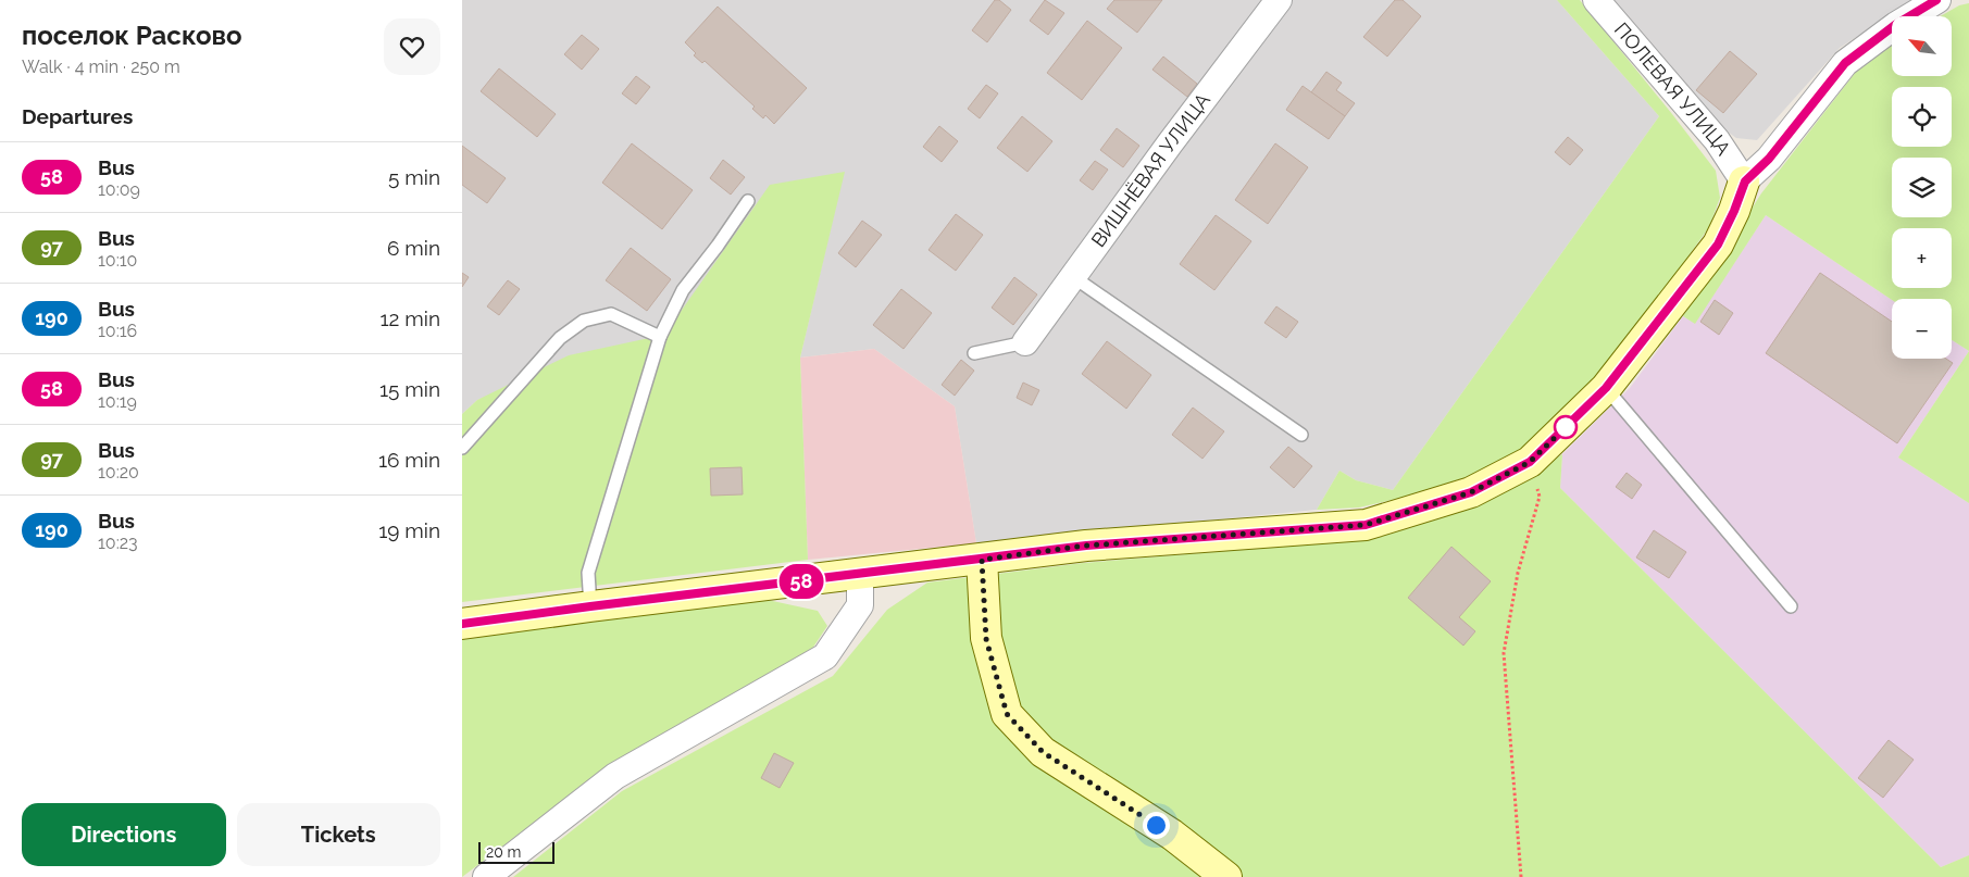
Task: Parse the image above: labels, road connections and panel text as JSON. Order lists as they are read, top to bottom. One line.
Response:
{"streets":{"street":["ПОЛЕВАЯ УЛИЦА","ВИШНЁВАЯ УЛИЦА"]},"lines":["bus line 58"],"scale_bar":"20 m","north":"top left","page":{"heading":[["поселок Расково","Walk · 4 min · 250 m"],"Departures"],"on_map":"58","map_buttons":["+","−"],"list":[{"mark":"58","name":"Bus","note":"10:09","value":"5 min"},{"mark":"97","name":"Bus","note":"10:10","value":"6 min"},{"mark":"190","name":"Bus","note":"10:16","value":"12 min"},{"mark":"58","name":"Bus","note":"10:19","value":"15 min"},{"mark":"97","name":"Bus","note":"10:20","value":"16 min"},{"mark":"190","name":"Bus","note":"10:23","value":"19 min"}],"buttons":["Directions","Tickets"],"scale":"20 m"}}
